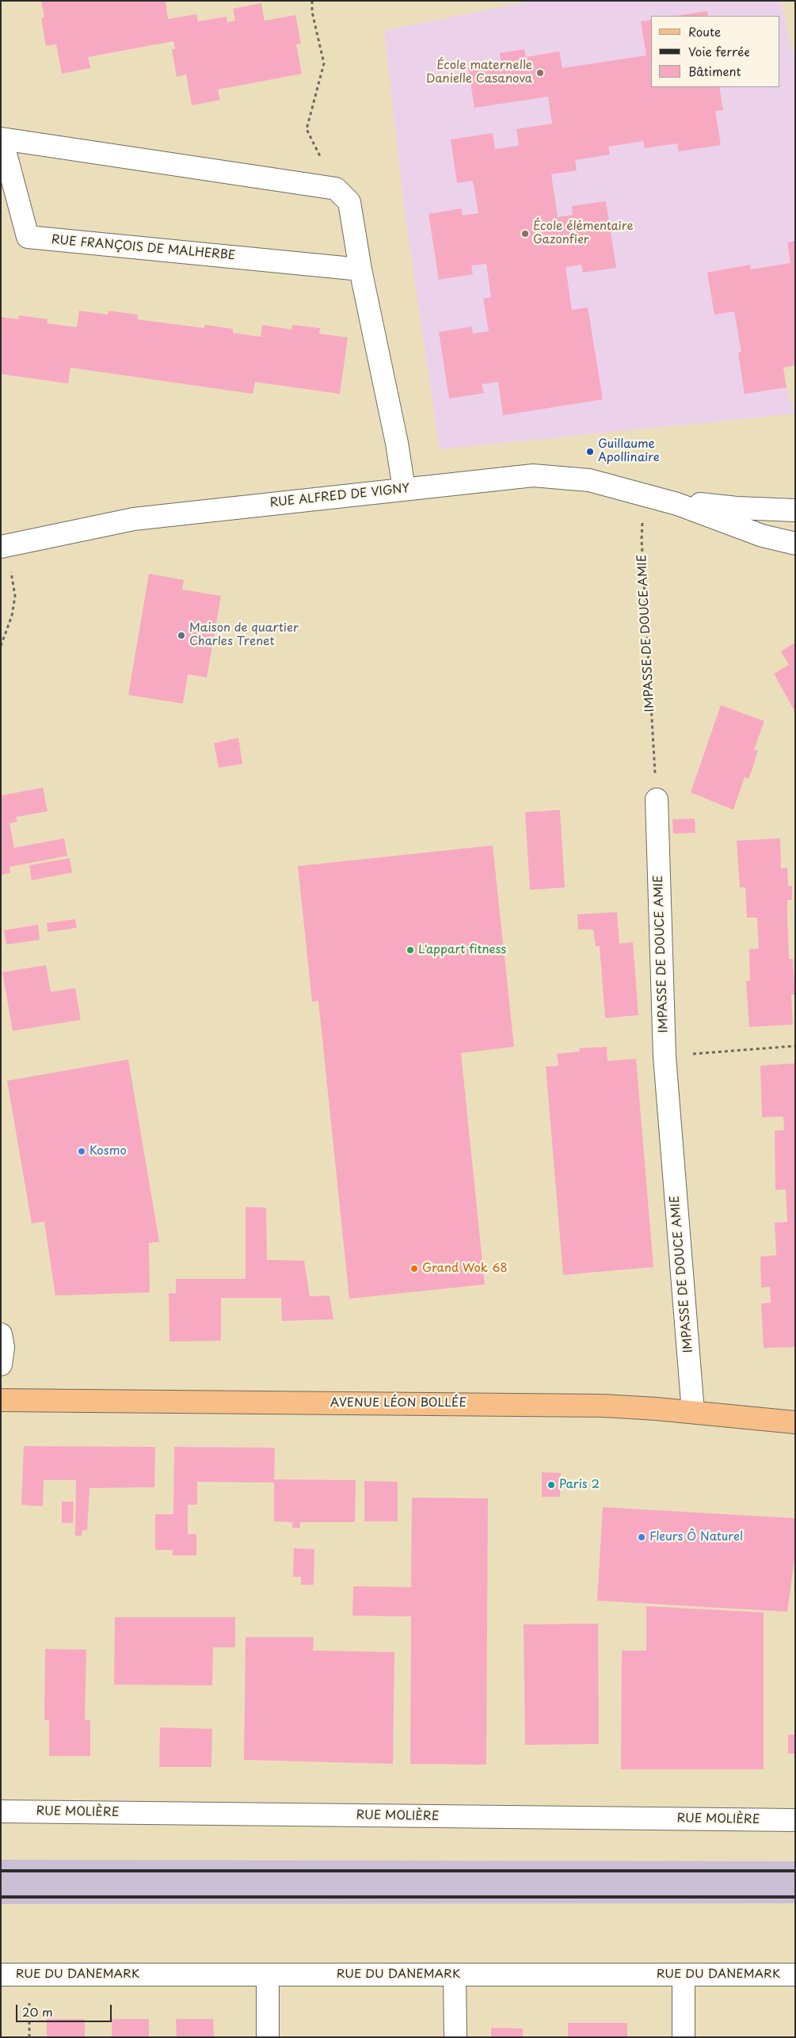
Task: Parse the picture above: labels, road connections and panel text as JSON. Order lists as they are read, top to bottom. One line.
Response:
{"streets":{"main road":["AVENUE LÉON BOLLÉE"],"street":["RUE FRANÇOIS DE MALHERBE","RUE ALFRED DE VIGNY","IMPASSE DE DOUCE AMIE","RUE MOLIÈRE","RUE DU DANEMARK"]},"crossings":[["RUE ALFRED DE VIGNY","IMPASSE DE DOUCE AMIE"],["IMPASSE DE DOUCE AMIE","AVENUE LÉON BOLLÉE"]],"places":["École maternelle Danielle Casanova","École élémentaire Gazonfier","Guillaume Apollinaire","Maison de quartier Charles Trenet","L'appart fitness","Kosmo","Grand Wok 68","Paris 2","Fleurs Ô Naturel"],"legend":["Route","Voie ferrée","Bâtiment"],"scale_bar":"20 m"}
